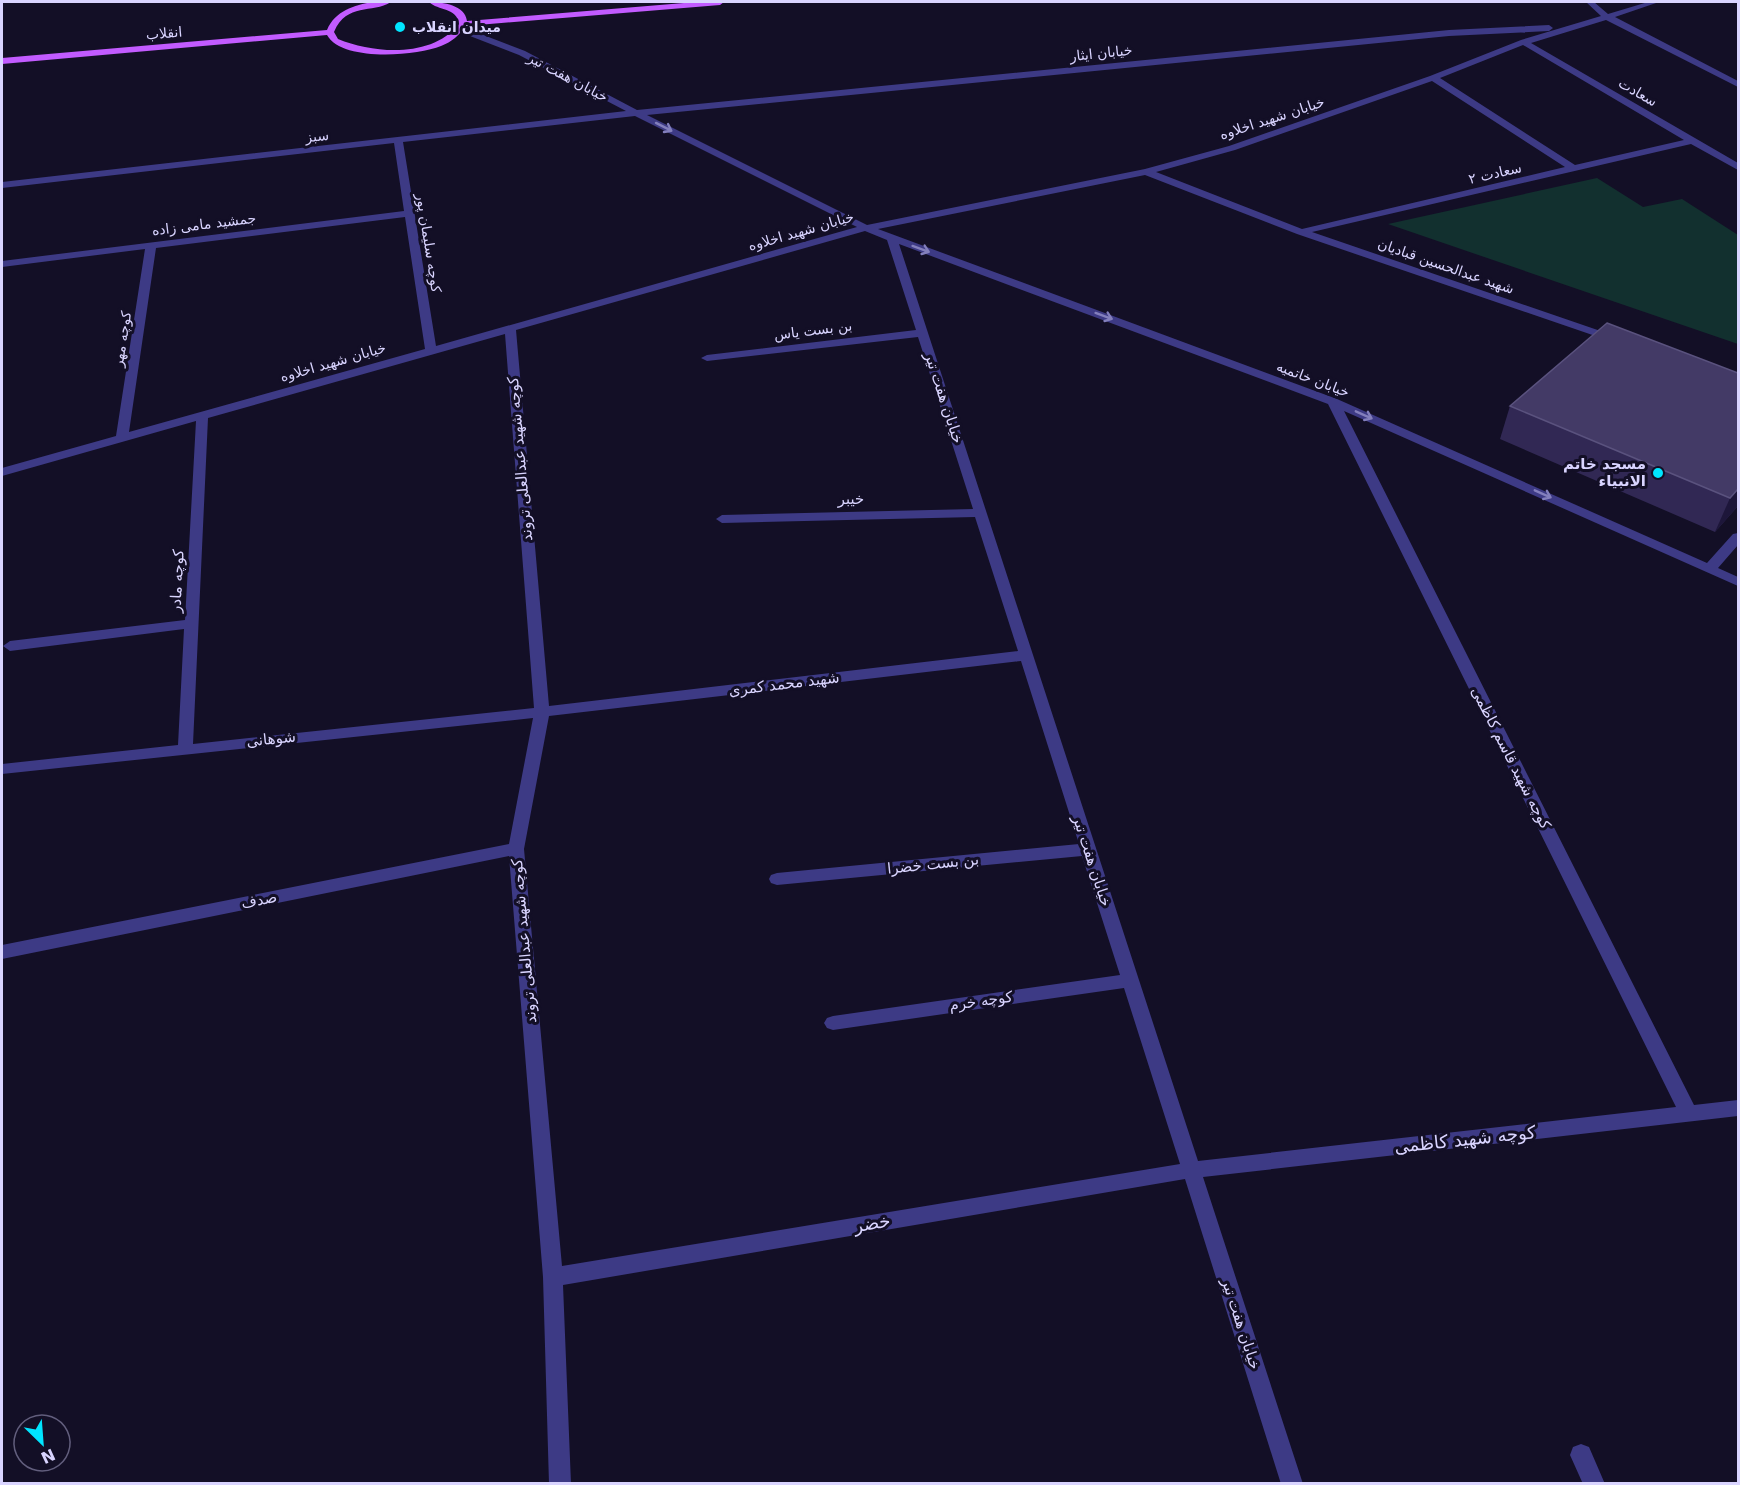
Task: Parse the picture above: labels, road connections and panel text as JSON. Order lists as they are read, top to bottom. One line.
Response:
{"streets":{"main road":["انقلاب"],"street":["خیابان ایثار","خیابان هفت تیر","سعادت","خیابان شهید اخلاوه","سبز","سعادت ۲","جمشید مامی زاده","کوچه سلیمان پور","شهید عبدالحسین قبادیان","بن بست یاس","کوچه مهر","خیابان خاتمیه","کوچه شهید عبدالعلی تروند","خیبر","کوچه مادر","شهید محمد کمری","شوهانی","کوچه شهید قاسم کاظمی","بن بست خضرا","صدف","کوچه خرم","کوچه شهید کاظمی","خضر"]},"crossings":[["خیابان ایثار","خیابان هفت تیر"],["خیابان ایثار","خیابان شهید اخلاوه"],["خیابان ایثار","سبز"],["خیابان هفت تیر","خیابان شهید اخلاوه"],["خیابان هفت تیر","سبز"],["خیابان هفت تیر","بن بست یاس"],["خیابان هفت تیر","خیابان خاتمیه"],["خیابان هفت تیر","خیبر"],["خیابان هفت تیر","شهید محمد کمری"],["خیابان هفت تیر","بن بست خضرا"],["خیابان هفت تیر","کوچه خرم"],["خیابان هفت تیر","کوچه شهید کاظمی"],["خیابان هفت تیر","خضر"],["سعادت","خیابان شهید اخلاوه"],["سعادت","سعادت ۲"],["خیابان شهید اخلاوه","کوچه سلیمان پور"],["خیابان شهید اخلاوه","شهید عبدالحسین قبادیان"],["خیابان شهید اخلاوه","کوچه مهر"],["خیابان شهید اخلاوه","خیابان خاتمیه"],["خیابان شهید اخلاوه","کوچه شهید عبدالعلی تروند"],["خیابان شهید اخلاوه","کوچه مادر"],["سبز","کوچه سلیمان پور"],["سعادت ۲","شهید عبدالحسین قبادیان"],["جمشید مامی زاده","کوچه سلیمان پور"],["جمشید مامی زاده","کوچه مهر"],["خیابان خاتمیه","کوچه شهید قاسم کاظمی"],["کوچه شهید عبدالعلی تروند","شهید محمد کمری"],["کوچه شهید عبدالعلی تروند","شوهانی"],["کوچه شهید عبدالعلی تروند","صدف"],["کوچه شهید عبدالعلی تروند","خضر"],["کوچه مادر","شوهانی"],["شهید محمد کمری","شوهانی"],["کوچه شهید قاسم کاظمی","کوچه شهید کاظمی"],["کوچه شهید کاظمی","خضر"]],"one_way":["خیابان خاتمیه"],"places":["میدان انقلاب","مسجد خاتم الانبیاء"],"north":"bottom right"}
